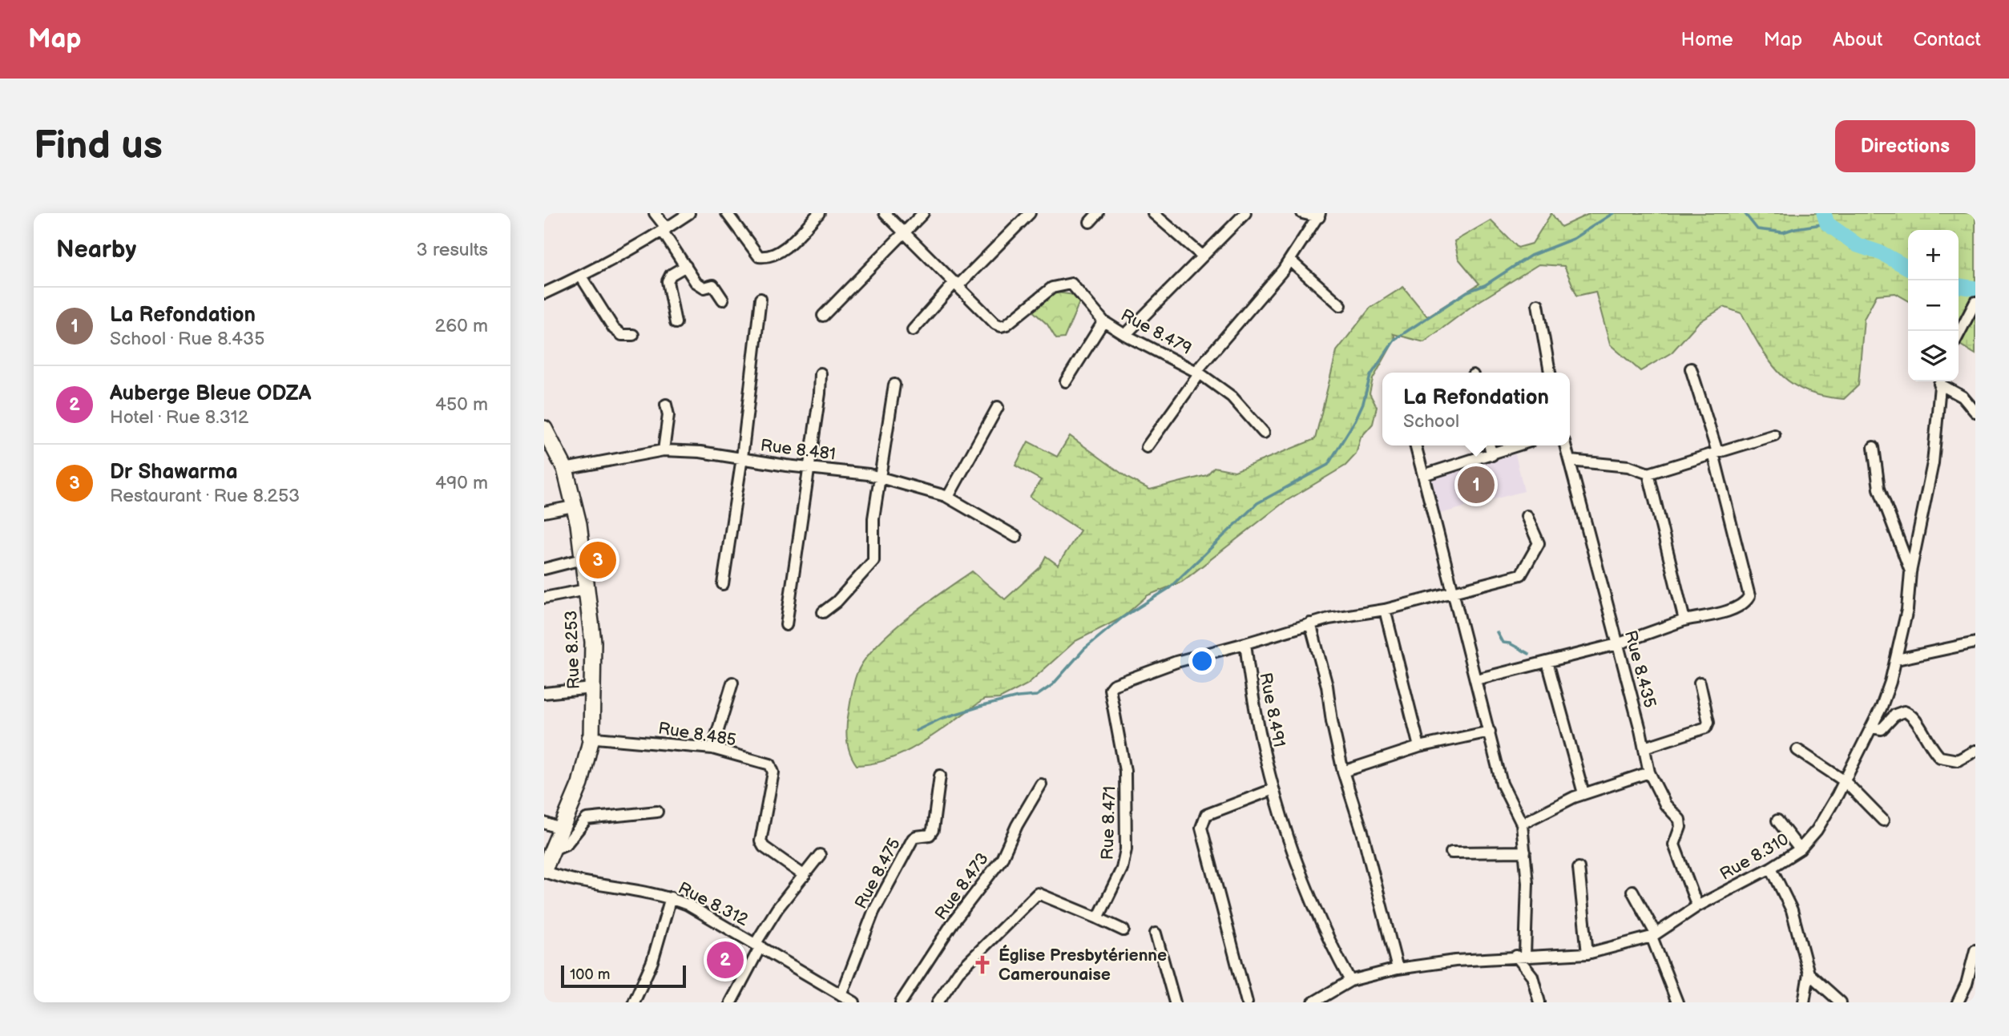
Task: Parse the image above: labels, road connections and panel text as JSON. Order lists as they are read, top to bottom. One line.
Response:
{"streets":{"highway":["Rue 8.253"],"street":["Rue 8.479","Rue 8.481","Rue 8.435","Rue 8.491","Rue 8.485","Rue 8.471","Rue 8.310","Rue 8.475","Rue 8.473","Rue 8.312"]},"crossings":[["Rue 8.481","Rue 8.253"],["Rue 8.253","Rue 8.485"],["Rue 8.253","Rue 8.312"],["Rue 8.435","Rue 8.310"],["Rue 8.491","Rue 8.471"],["Rue 8.491","Rue 8.310"],["Rue 8.475","Rue 8.312"]],"places":{"church":["Église Presbytérienne Camerounaise"]},"scale_bar":"100 m","page":{"header":"Map","nav":["Home","Map","About","Contact"],"buttons":"Directions","title":"Find us","heading":["Nearby","3 results"],"map_buttons":["+","−"],"list":[{"mark":"1","name":"La Refondation","note":"School · Rue 8.435","value":"260 m"},{"mark":"2","name":"Auberge Bleue ODZA","note":"Hotel · Rue 8.312","value":"450 m"},{"mark":"3","name":"Dr Shawarma","note":"Restaurant · Rue 8.253","value":"490 m"}],"popup":["La Refondation","School"],"pins":["1","3","2"],"scale":"100 m"}}
